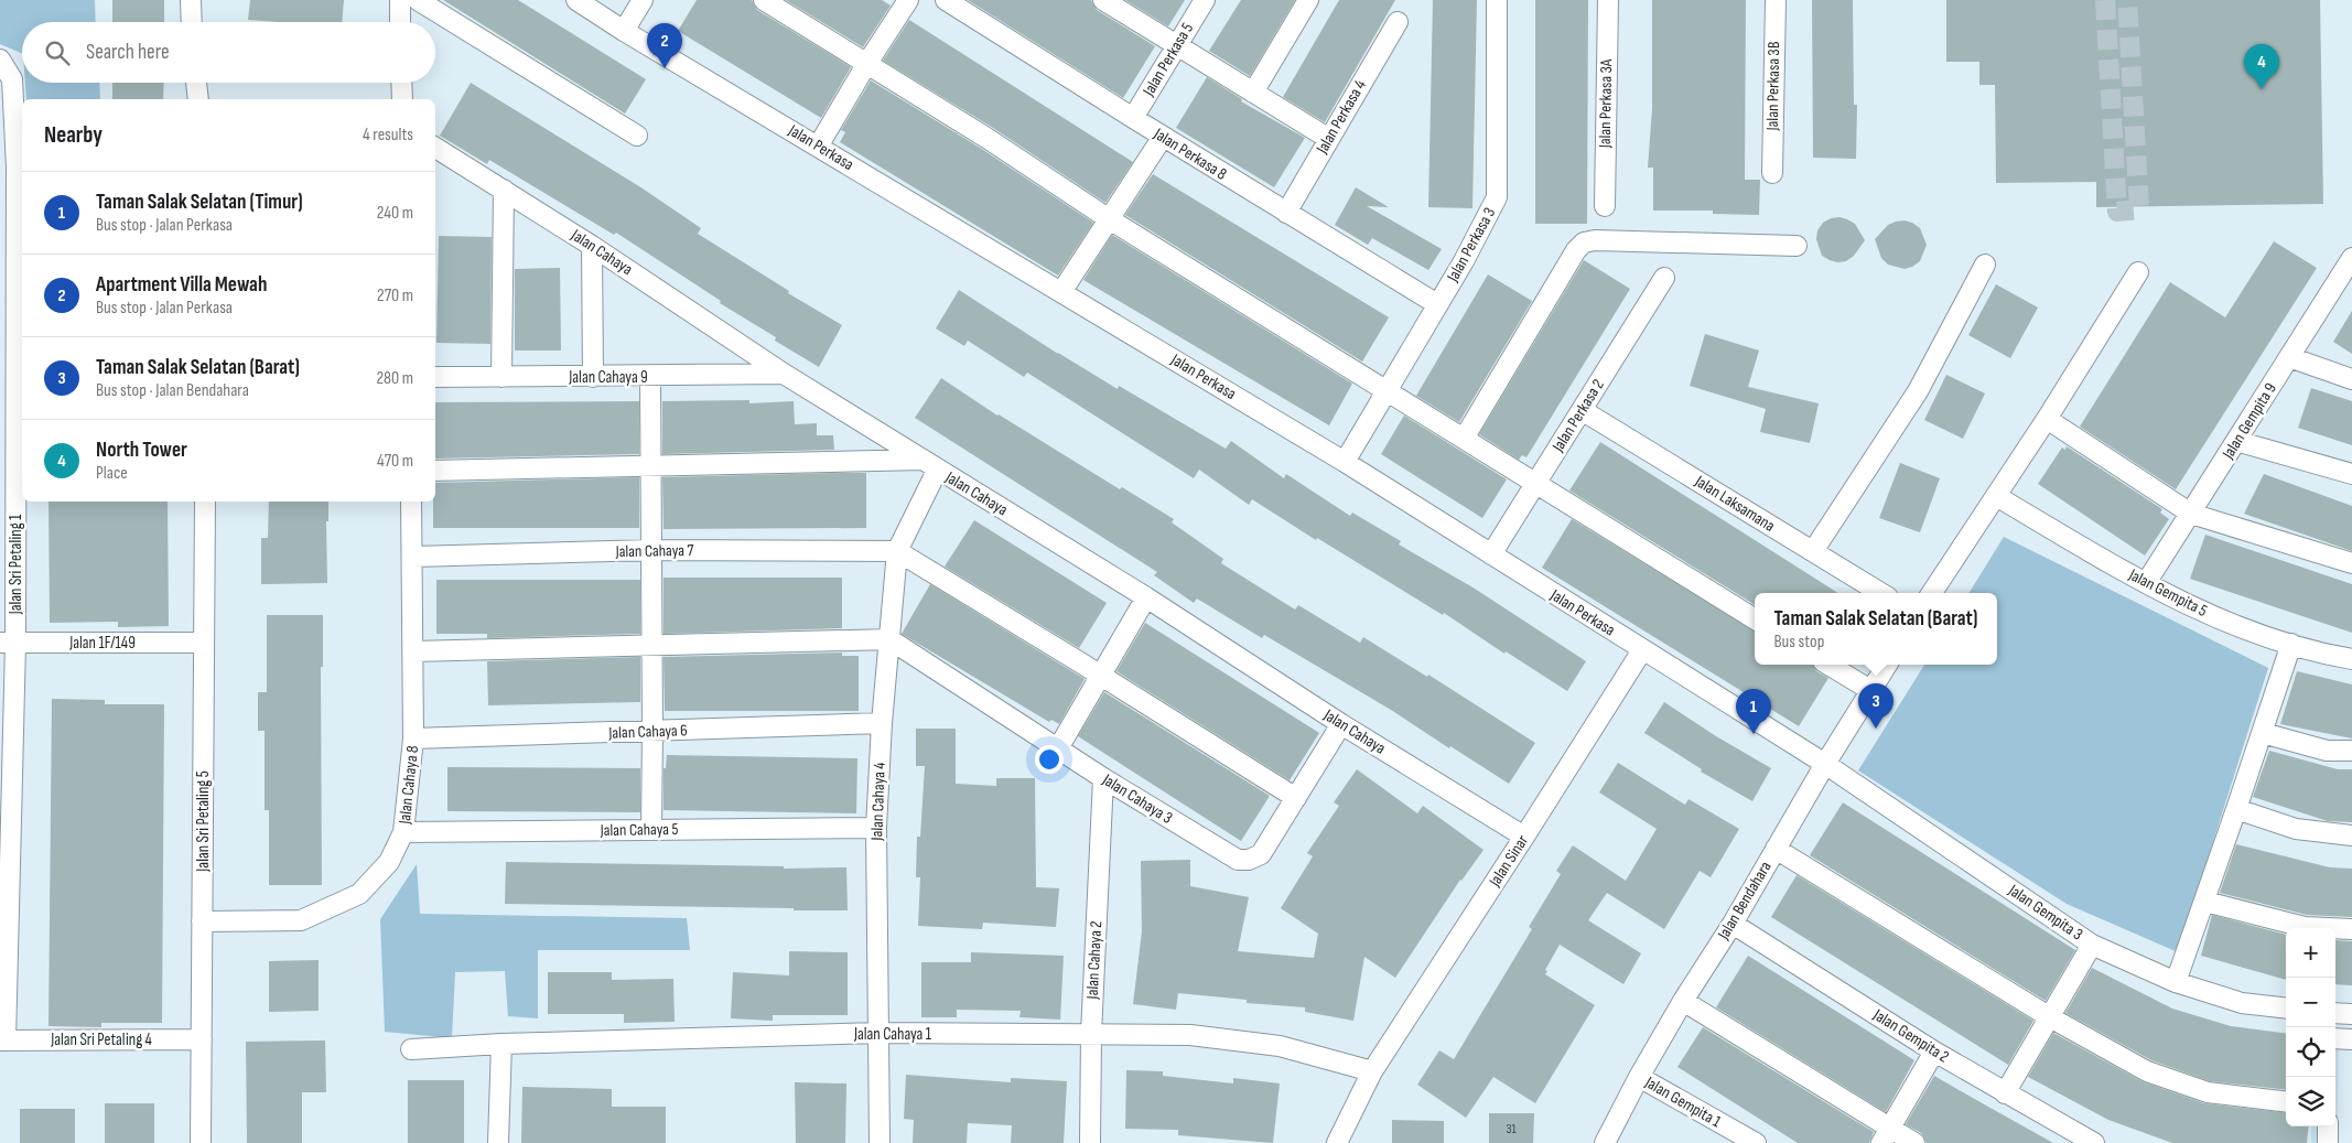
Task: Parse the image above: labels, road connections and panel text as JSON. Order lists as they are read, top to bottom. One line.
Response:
{"streets":{"street":["Jalan Perkasa 5","Jalan Perkasa 3B","Jalan Perkasa 3A","Jalan Perkasa 4","Jalan Perkasa","Jalan Perkasa 8","Jalan Perkasa 3","Jalan Cahaya","Jalan Cahaya 9","Jalan Perkasa 2","Jalan Gempita 9","Jalan Laksamana","Jalan Cahaya 7","Jalan Sri Petaling 1","Jalan Gempita 5","Jalan 1F/149","Jalan Cahaya 6","Jalan Cahaya 8","Jalan Cahaya 3","Jalan Cahaya 4","Jalan Sri Petaling 5","Jalan Cahaya 5","Jalan Sinar","Jalan Bendahara","Jalan Gempita 3","Jalan Cahaya 2","Jalan Cahaya 1","Jalan Gempita 2","Jalan Sri Petaling 4","Jalan Gempita 1"]},"crossings":[["Jalan Perkasa 5","Jalan Perkasa 8"],["Jalan Perkasa 4","Jalan Perkasa 8"],["Jalan Perkasa","Jalan Perkasa 3"],["Jalan Perkasa","Jalan Perkasa 2"],["Jalan Perkasa","Jalan Sinar"],["Jalan Perkasa","Jalan Bendahara"],["Jalan Perkasa","Jalan Gempita 3"],["Jalan Perkasa 8","Jalan Perkasa 3"],["Jalan Cahaya","Jalan Cahaya 9"],["Jalan Cahaya","Jalan Cahaya 3"],["Jalan Cahaya","Jalan Cahaya 4"],["Jalan Cahaya","Jalan Sinar"],["Jalan Perkasa 2","Jalan Laksamana"],["Jalan Gempita 9","Jalan Gempita 5"],["Jalan Cahaya 7","Jalan Cahaya 8"],["Jalan Cahaya 7","Jalan Cahaya 4"],["Jalan Sri Petaling 1","Jalan 1F/149"],["Jalan Sri Petaling 1","Jalan Sri Petaling 4"],["Jalan 1F/149","Jalan Sri Petaling 5"],["Jalan Cahaya 6","Jalan Cahaya 8"],["Jalan Cahaya 6","Jalan Cahaya 4"],["Jalan Cahaya 8","Jalan Sri Petaling 5"],["Jalan Cahaya 8","Jalan Cahaya 5"],["Jalan Cahaya 3","Jalan Cahaya 4"],["Jalan Cahaya 3","Jalan Cahaya 2"],["Jalan Cahaya 4","Jalan Cahaya 5"],["Jalan Cahaya 4","Jalan Cahaya 1"],["Jalan Sri Petaling 5","Jalan Sri Petaling 4"],["Jalan Sinar","Jalan Cahaya 1"],["Jalan Bendahara","Jalan Gempita 3"],["Jalan Bendahara","Jalan Gempita 2"],["Jalan Bendahara","Jalan Gempita 1"],["Jalan Cahaya 2","Jalan Cahaya 1"]],"house_numbers":["31"],"page":{"search":"Search here","pins":["2","4","3","1"],"heading":["Nearby","4 results"],"list":[{"mark":"1","name":"Taman Salak Selatan (Timur)","note":"Bus stop · Jalan Perkasa","value":"240 m"},{"mark":"2","name":"Apartment Villa Mewah","note":"Bus stop · Jalan Perkasa","value":"270 m"},{"mark":"3","name":"Taman Salak Selatan (Barat)","note":"Bus stop · Jalan Bendahara","value":"280 m"},{"mark":"4","name":"North Tower","note":"Place","value":"470 m"}],"popup":["Taman Salak Selatan (Barat)","Bus stop"],"map_buttons":["+","−"]}}
